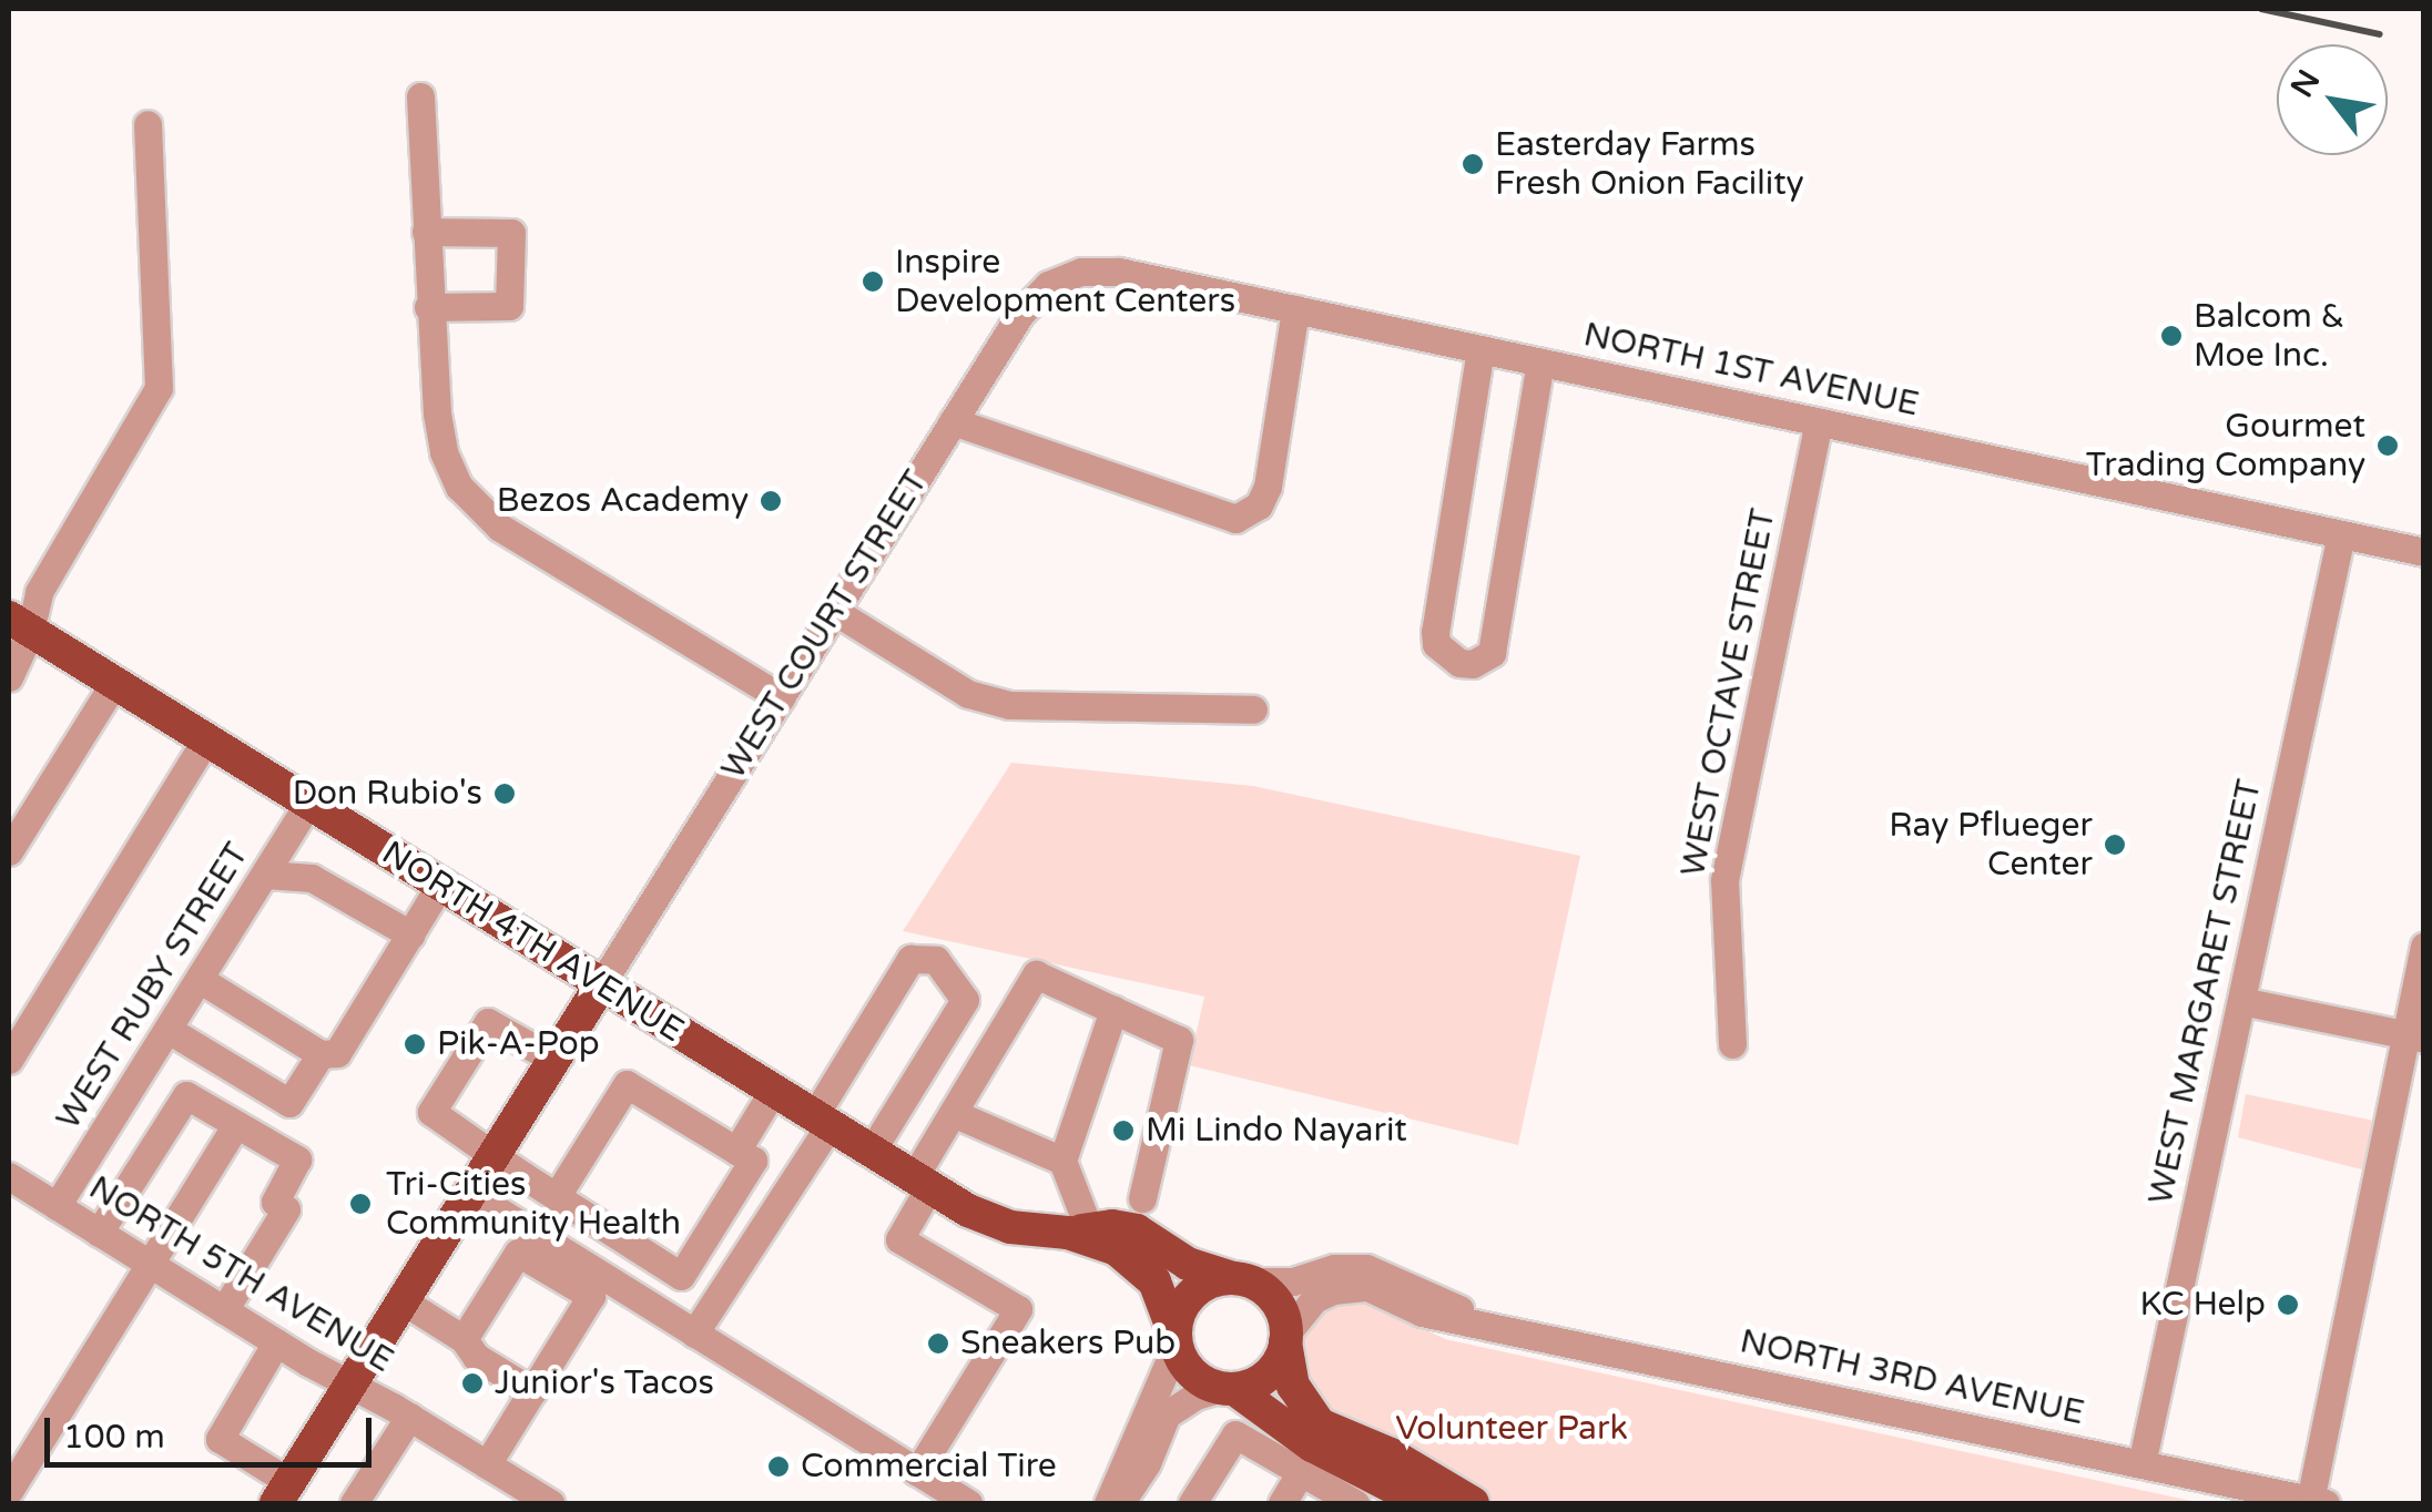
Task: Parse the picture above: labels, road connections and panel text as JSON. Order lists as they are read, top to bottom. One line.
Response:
{"streets":{"main road":["NORTH 4TH AVENUE"],"street":["NORTH 1ST AVENUE","WEST COURT STREET","WEST OCTAVE STREET","WEST RUBY STREET","WEST MARGARET STREET","NORTH 5TH AVENUE","NORTH 3RD AVENUE"]},"crossings":[["NORTH 1ST AVENUE","WEST COURT STREET"],["NORTH 1ST AVENUE","WEST OCTAVE STREET"],["NORTH 1ST AVENUE","WEST MARGARET STREET"],["WEST COURT STREET","NORTH 4TH AVENUE"],["NORTH 4TH AVENUE","WEST RUBY STREET"],["NORTH 4TH AVENUE","NORTH 3RD AVENUE"],["WEST RUBY STREET","NORTH 5TH AVENUE"],["WEST MARGARET STREET","NORTH 3RD AVENUE"]],"parks":["Volunteer Park"],"places":["Easterday Farms Fresh Onion Facility","Inspire Development Centers","Balcom & Moe Inc.","Gourmet Trading Company","Bezos Academy","Don Rubio's","Ray Pflueger Center","Pik-A-Pop","Mi Lindo Nayarit","Tri-Cities Community Health","KC Help","Sneakers Pub","Junior's Tacos","Commercial Tire"],"scale_bar":"100 m","north":"top left"}
